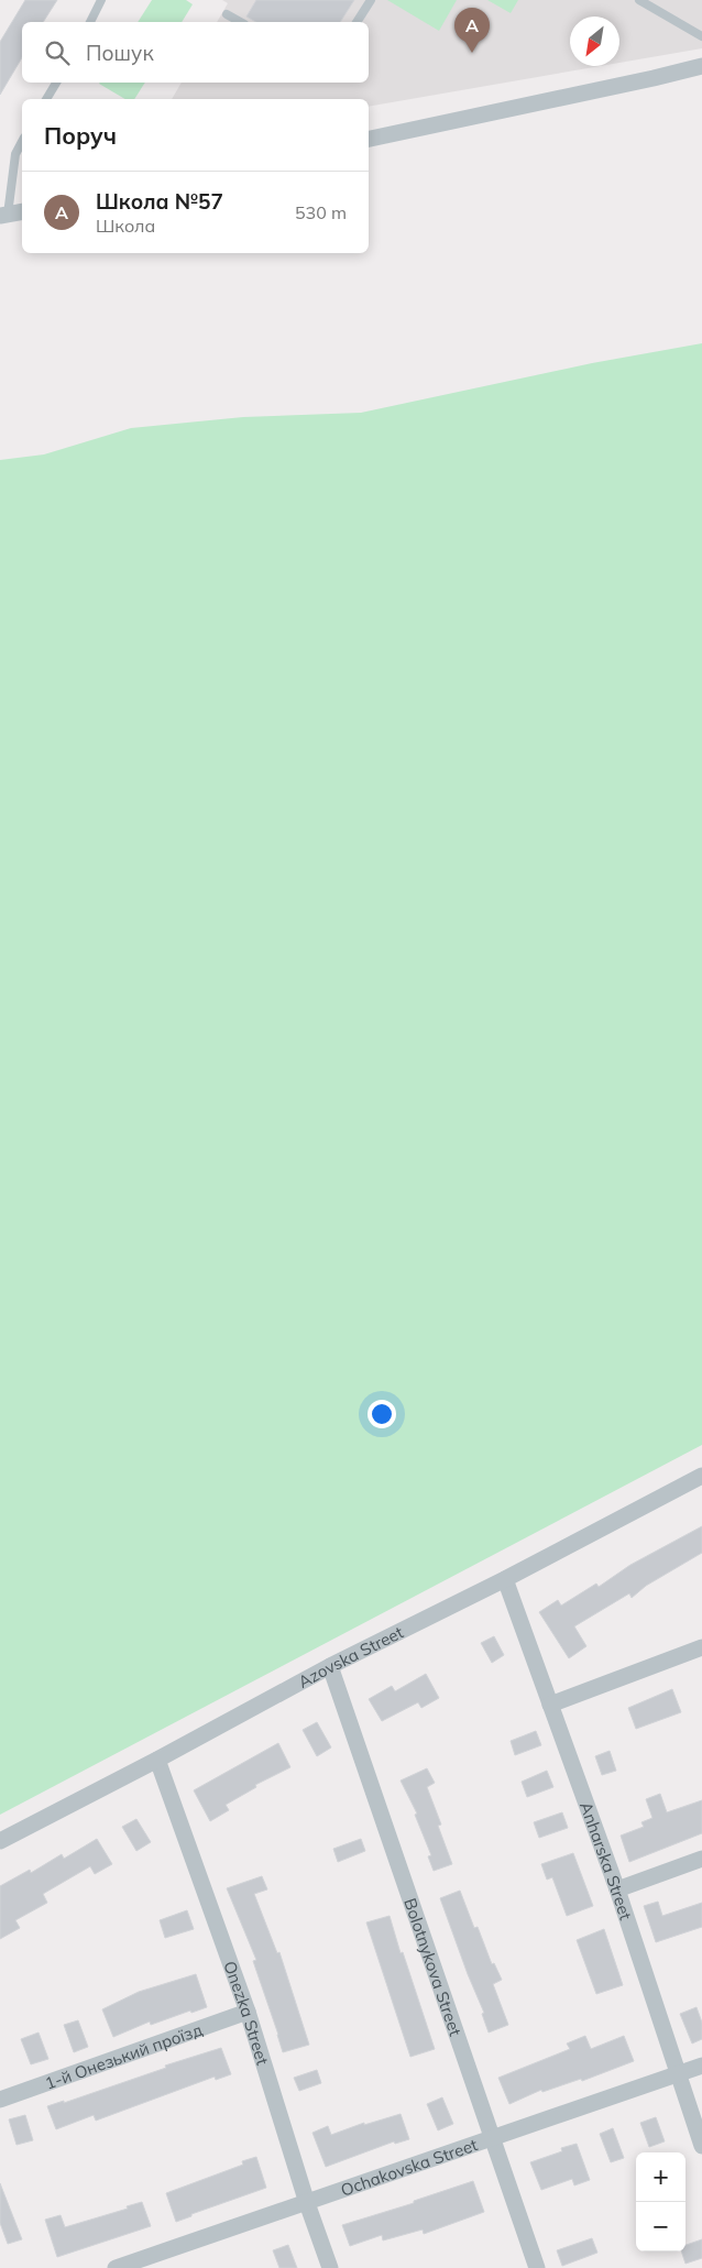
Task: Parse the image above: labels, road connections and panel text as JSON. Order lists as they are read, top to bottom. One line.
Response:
{"streets":{"street":["Azovska Street","Anharska Street","Bolotnykova Street","Onezka Street","1-й Онезький проїзд","Ochakovska Street"]},"crossings":[["Azovska Street","Anharska Street"],["Azovska Street","Bolotnykova Street"],["Azovska Street","Onezka Street"],["Anharska Street","Ochakovska Street"],["Bolotnykova Street","Ochakovska Street"],["Onezka Street","1-й Онезький проїзд"],["Onezka Street","Ochakovska Street"]],"north":"bottom left","page":{"pins":"A","search":"Пошук","heading":"Поруч","list":[{"mark":"A","name":"Школа №57","note":"Школа","value":"530 m"}],"map_buttons":["+","−"]}}
